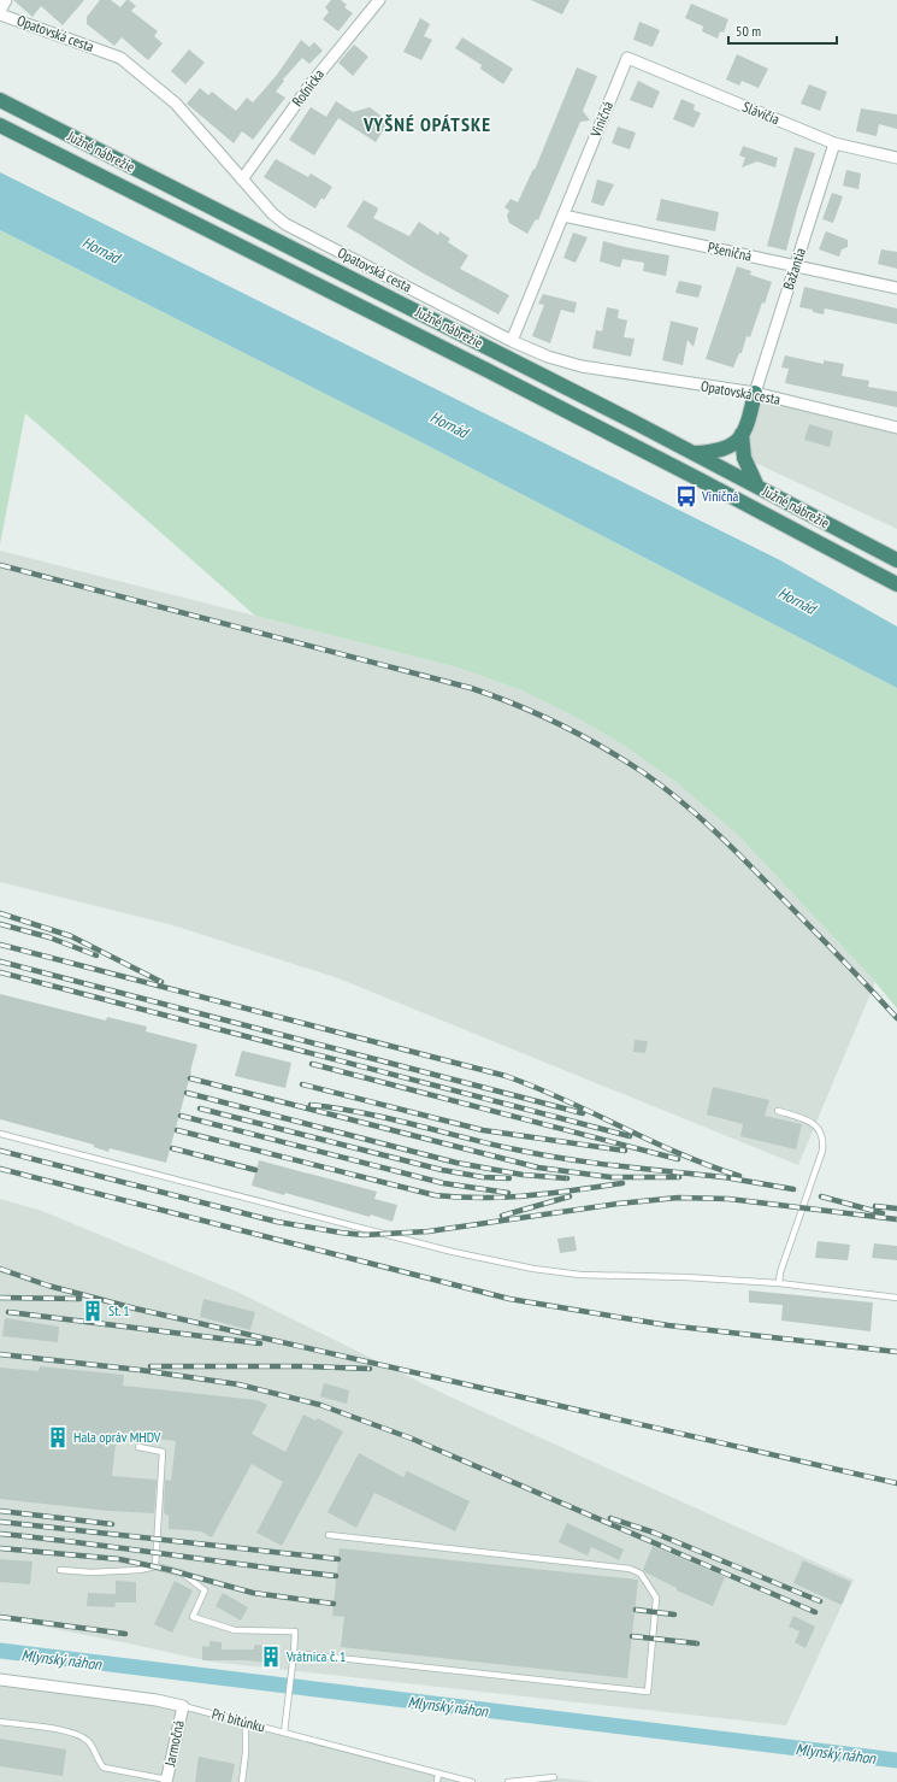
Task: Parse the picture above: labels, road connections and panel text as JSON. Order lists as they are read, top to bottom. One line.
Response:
{"streets":{"highway":["Južné nábrežie"],"street":["Opatovská cesta","Roľnícka","Slávičia","Viničná","Pšeničná","Bažantia","Pri bitúnku","Jarmočná"]},"crossings":[["Opatovská cesta","Roľnícka"],["Opatovská cesta","Viničná"],["Opatovská cesta","Bažantia"],["Slávičia","Viničná"],["Slávičia","Bažantia"],["Viničná","Pšeničná"],["Pšeničná","Bažantia"],["Pri bitúnku","Jarmočná"]],"districts":["VYŠNÉ OPÁTSKE"],"water":["Hornád","Mlynský náhon"],"places":{"bus stop":["Viničná"],"building":["St. 1","Hala opráv MHDV","Vrátnica č. 1"]},"scale_bar":"50 m"}
